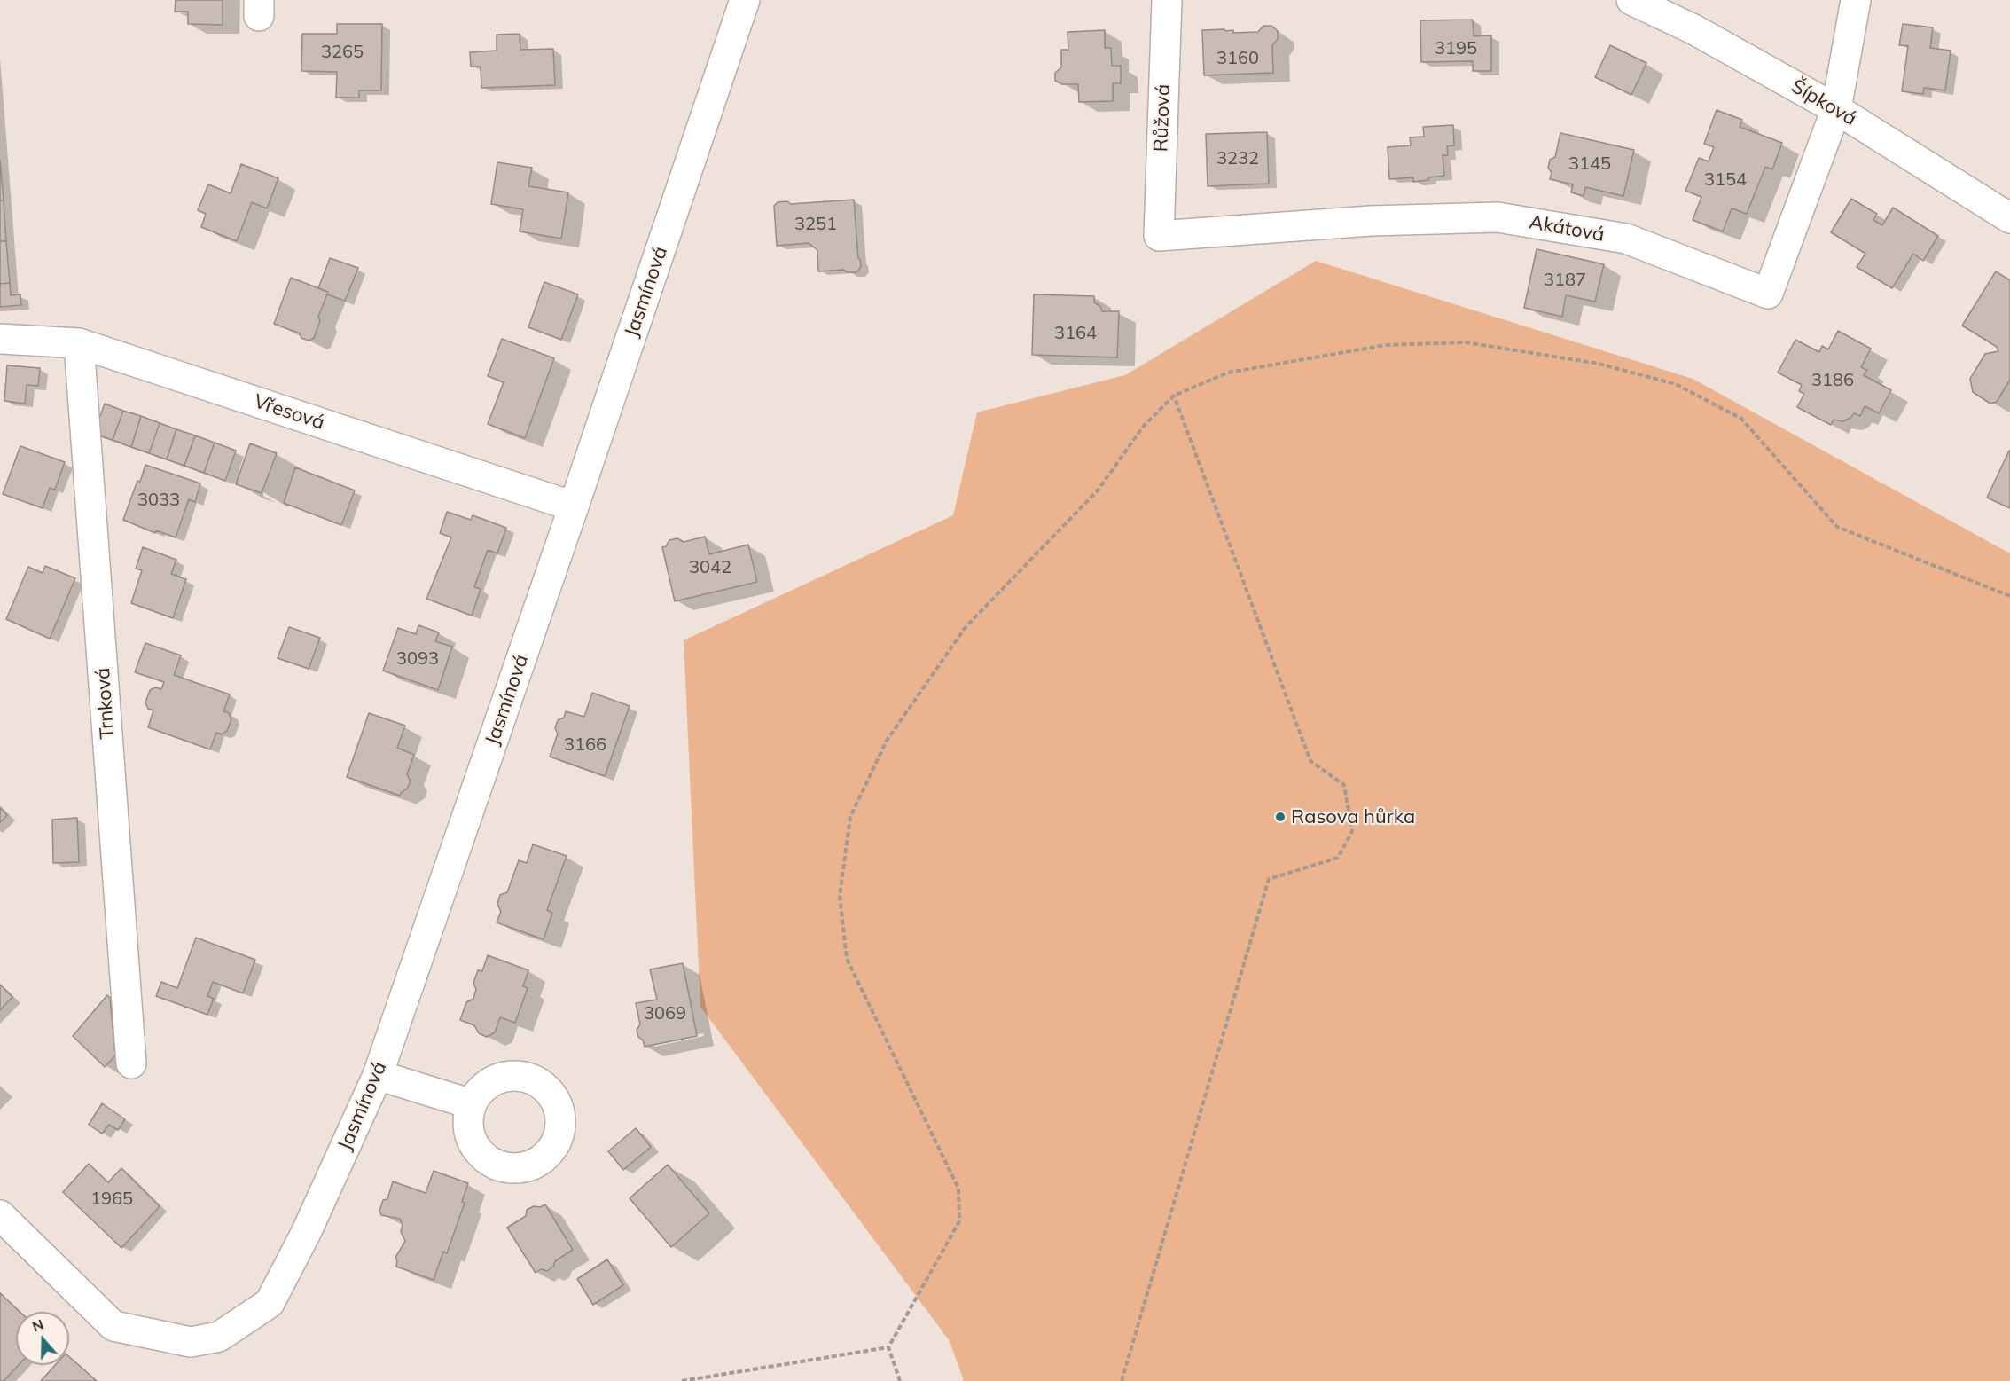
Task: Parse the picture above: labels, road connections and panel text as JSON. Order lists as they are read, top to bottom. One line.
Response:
{"streets":{"street":["Šípková","Růžová","Akátová","Jasmínová","Vřesová","Trnková"]},"crossings":[["Šípková","Akátová"],["Růžová","Akátová"],["Jasmínová","Vřesová"],["Vřesová","Trnková"]],"places":["Rasova hůrka"],"house_numbers":["3195","3265","3160","3232","3145","3154","3251","3187","3164","3186","3033","3042","3093","3166","3069","1965"],"north":"top"}
